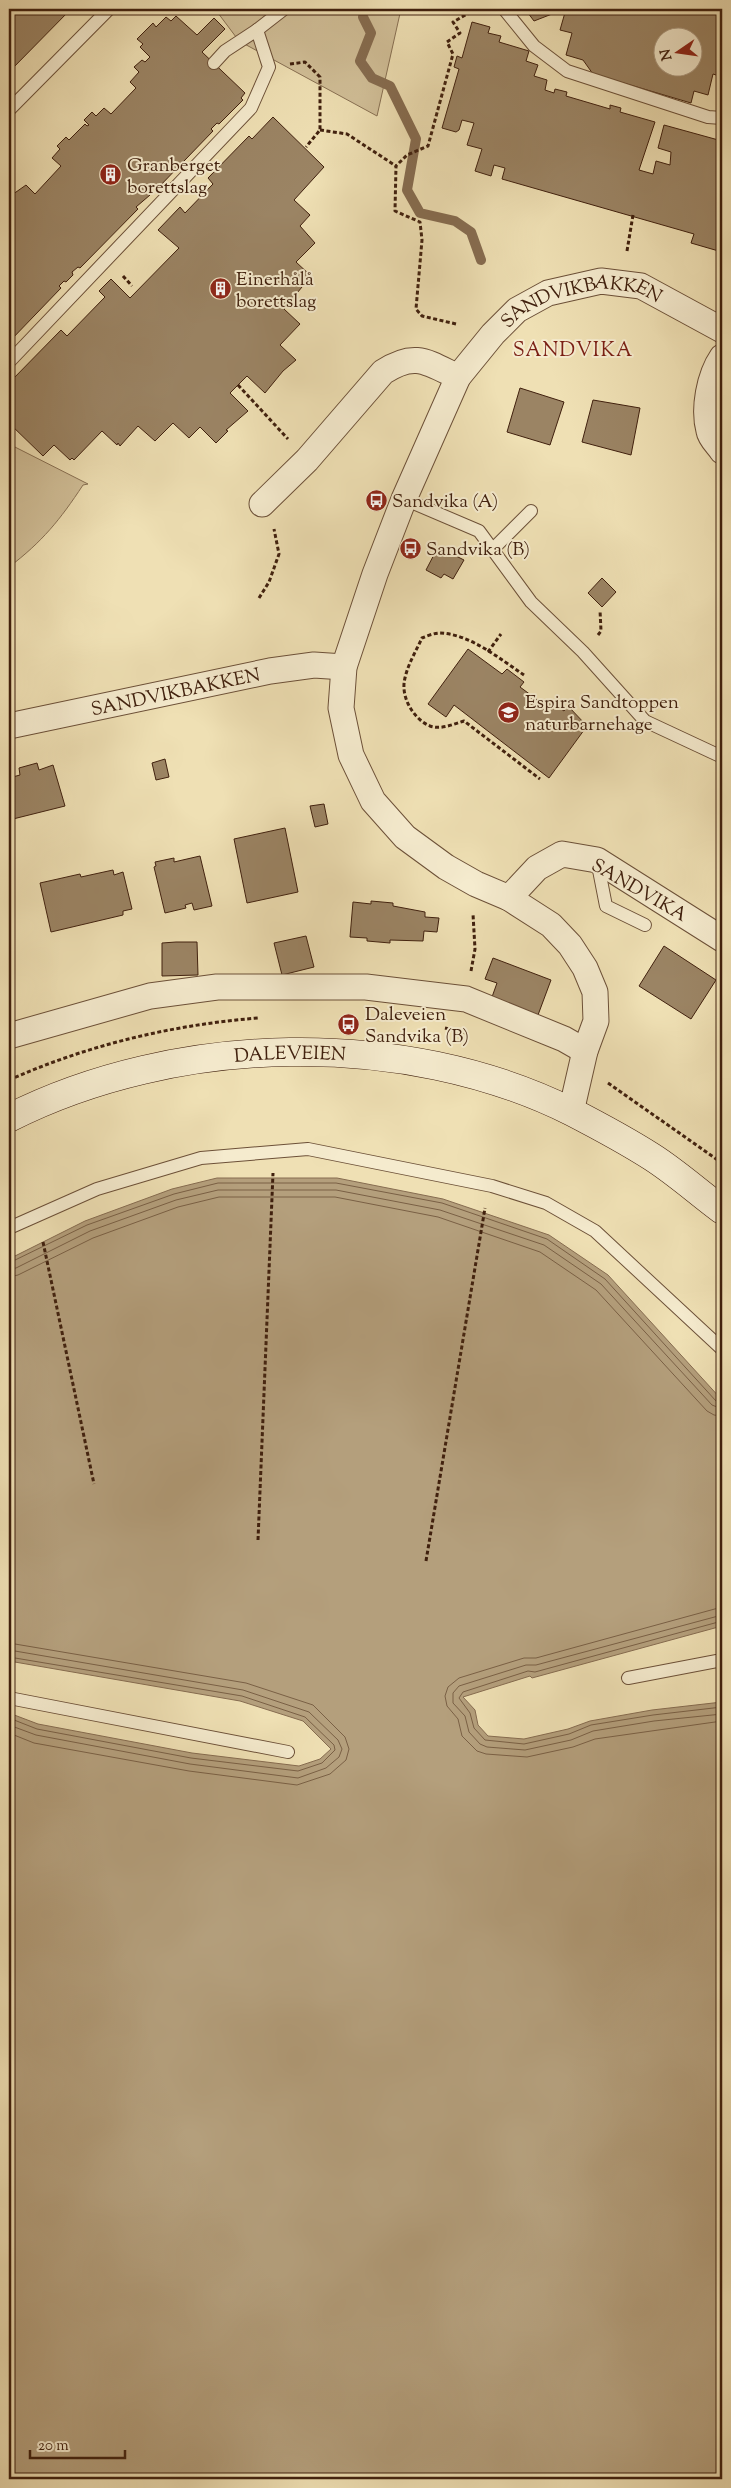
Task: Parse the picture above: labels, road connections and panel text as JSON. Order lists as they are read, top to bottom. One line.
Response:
{"streets":{"main road":["DALEVEIEN"],"street":["SANDVIKBAKKEN","SANDVIKA"]},"crossings":[["SANDVIKBAKKEN","SANDVIKA"],["SANDVIKBAKKEN","DALEVEIEN"]],"districts":["SANDVIKA"],"places":{"building":["Granberget borettslag","Einerhålå borettslag"],"bus stop":["Sandvika (A)","Sandvika (B)","Daleveien Sandvika (B)"],"school or university":["Espira Sandtoppen naturbarnehage"]},"scale_bar":"20 m","north":"left"}
